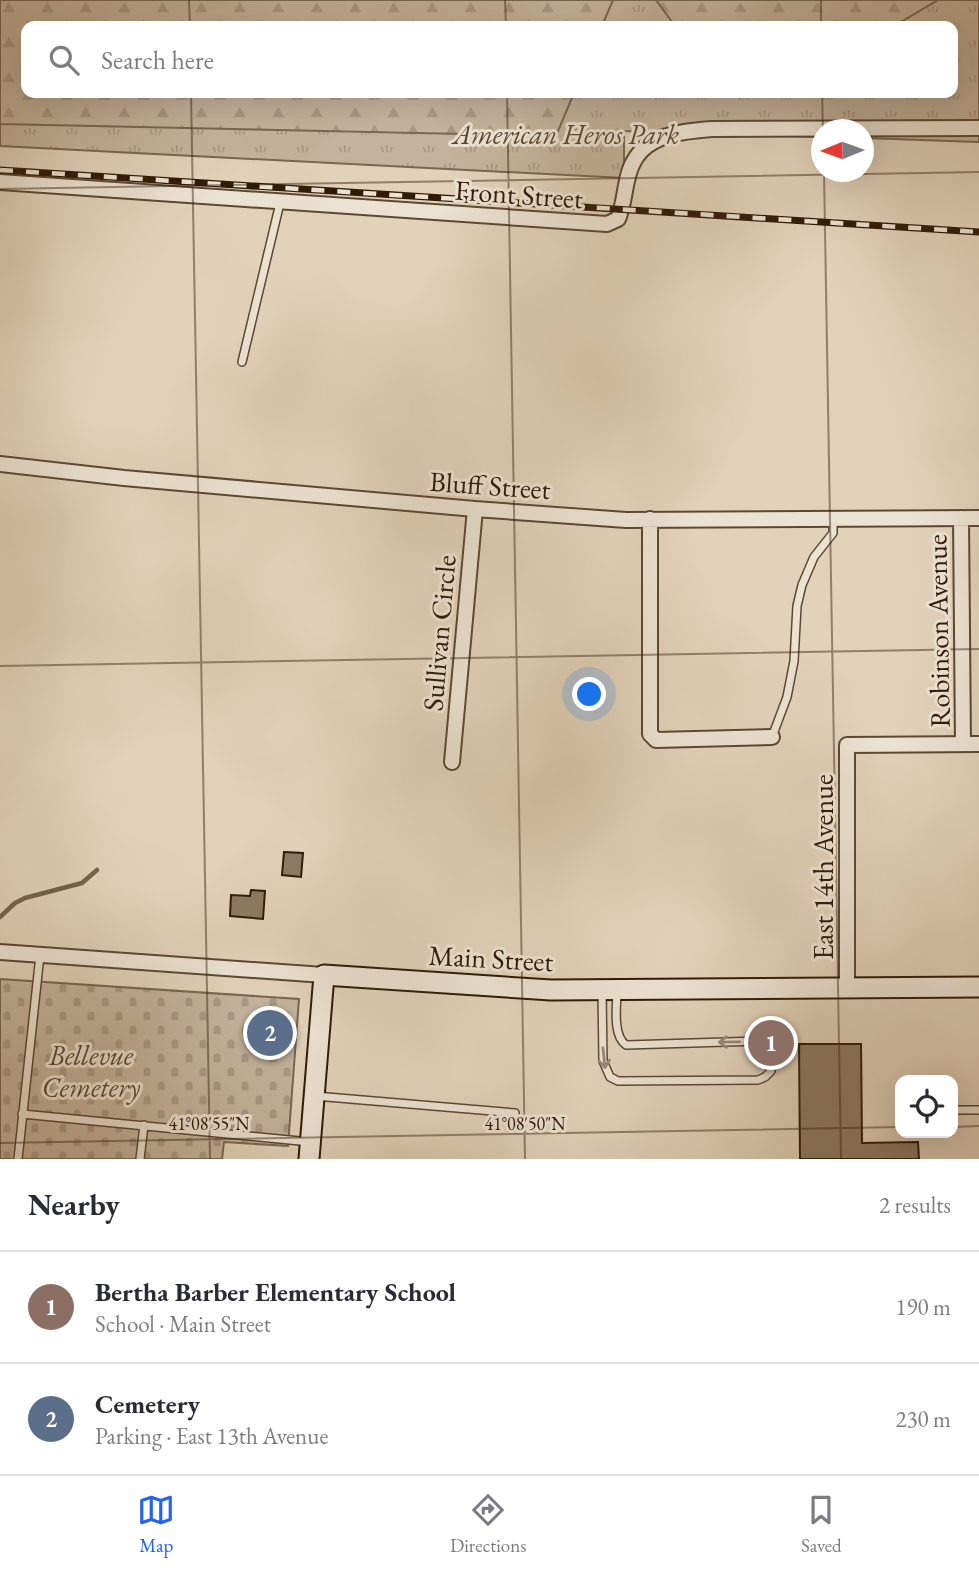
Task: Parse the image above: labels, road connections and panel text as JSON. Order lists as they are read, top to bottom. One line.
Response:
{"streets":{"street":["Front Street","Bluff Street","Robinson Avenue","Sullivan Circle","East 14th Avenue","Main Street"]},"crossings":[["Bluff Street","Robinson Avenue"],["Bluff Street","Sullivan Circle"],["Robinson Avenue","East 14th Avenue"],["East 14th Avenue","Main Street"]],"parks":["American Heros Park","Bellevue Cemetery"],"north":"left","page":{"search":"Search here","pins":["2","1"],"heading":["Nearby","2 results"],"list":[{"mark":"1","name":"Bertha Barber Elementary School","note":"School · Main Street","value":"190 m"},{"mark":"2","name":"Cemetery","note":"Parking · East 13th Avenue","value":"230 m"}],"nav":["Map","Directions","Saved"]},"coordinates":["41°08'55\"N","41°08'50\"N"]}
